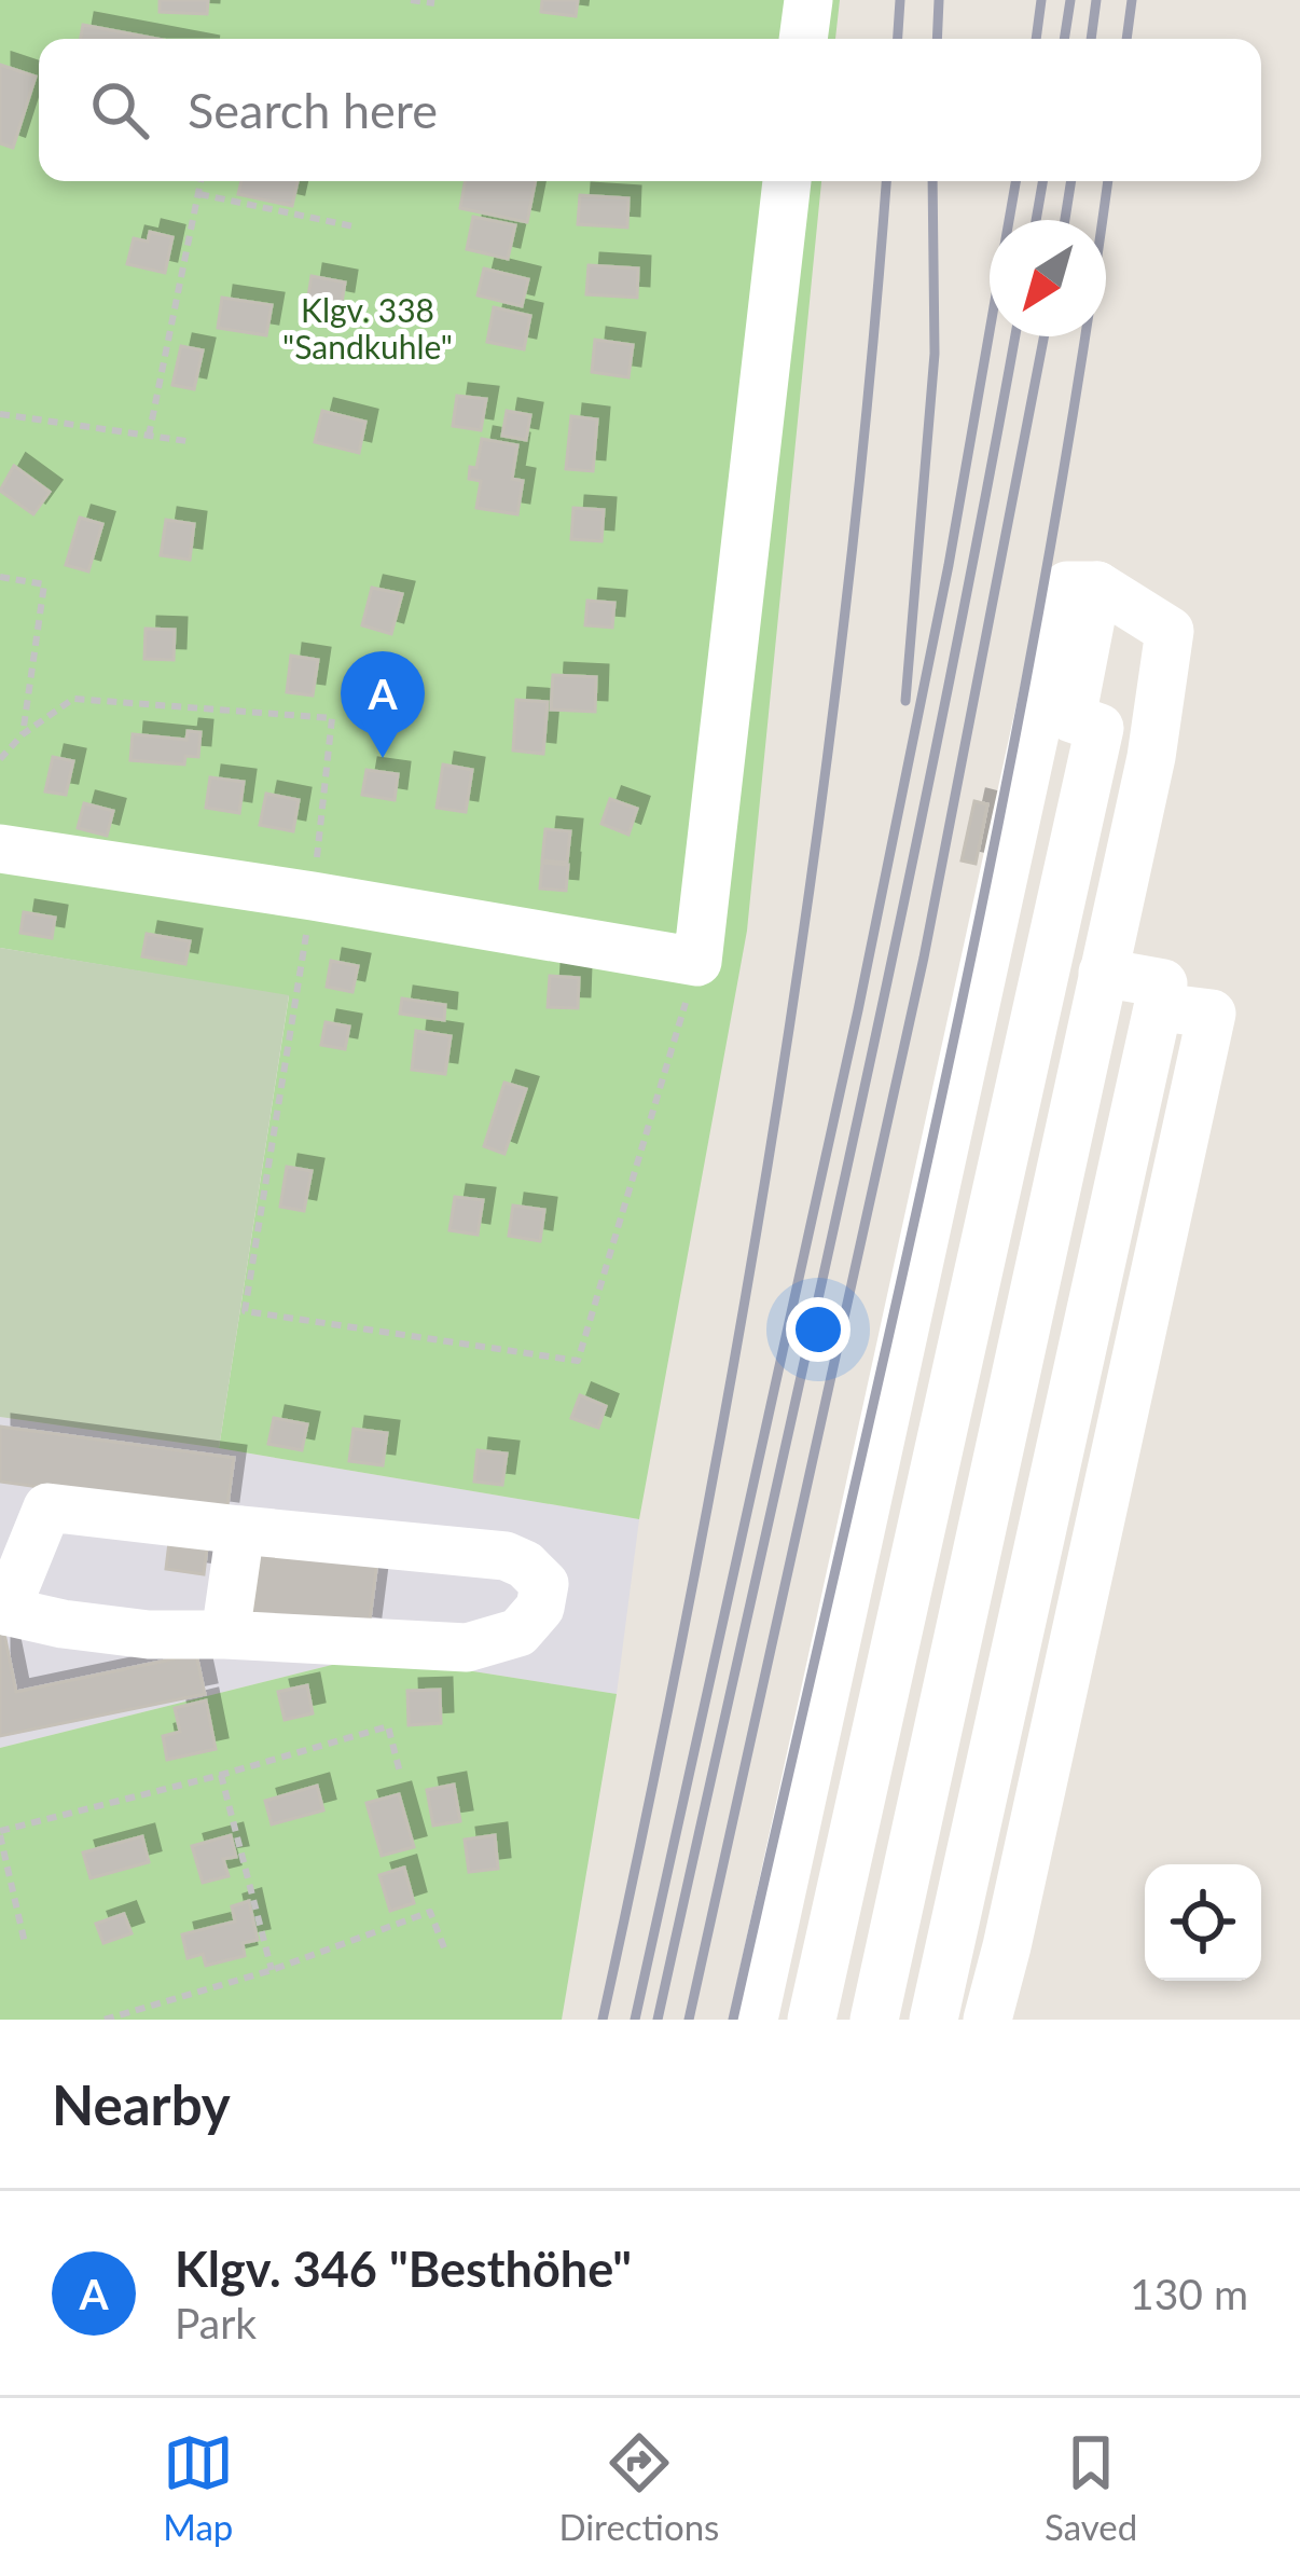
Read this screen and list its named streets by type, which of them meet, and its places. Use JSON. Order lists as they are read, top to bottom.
{
  "parks": ["Klgv. 338 \"Sandkuhle\""],
  "north": "bottom left",
  "page": {
    "search": "Search here",
    "pins": "A",
    "heading": "Nearby",
    "list": [
      {
        "mark": "A",
        "name": "Klgv. 346 \"Besthöhe\"",
        "note": "Park",
        "value": "130 m"
      }
    ],
    "nav": ["Map", "Directions", "Saved"]
  }
}
